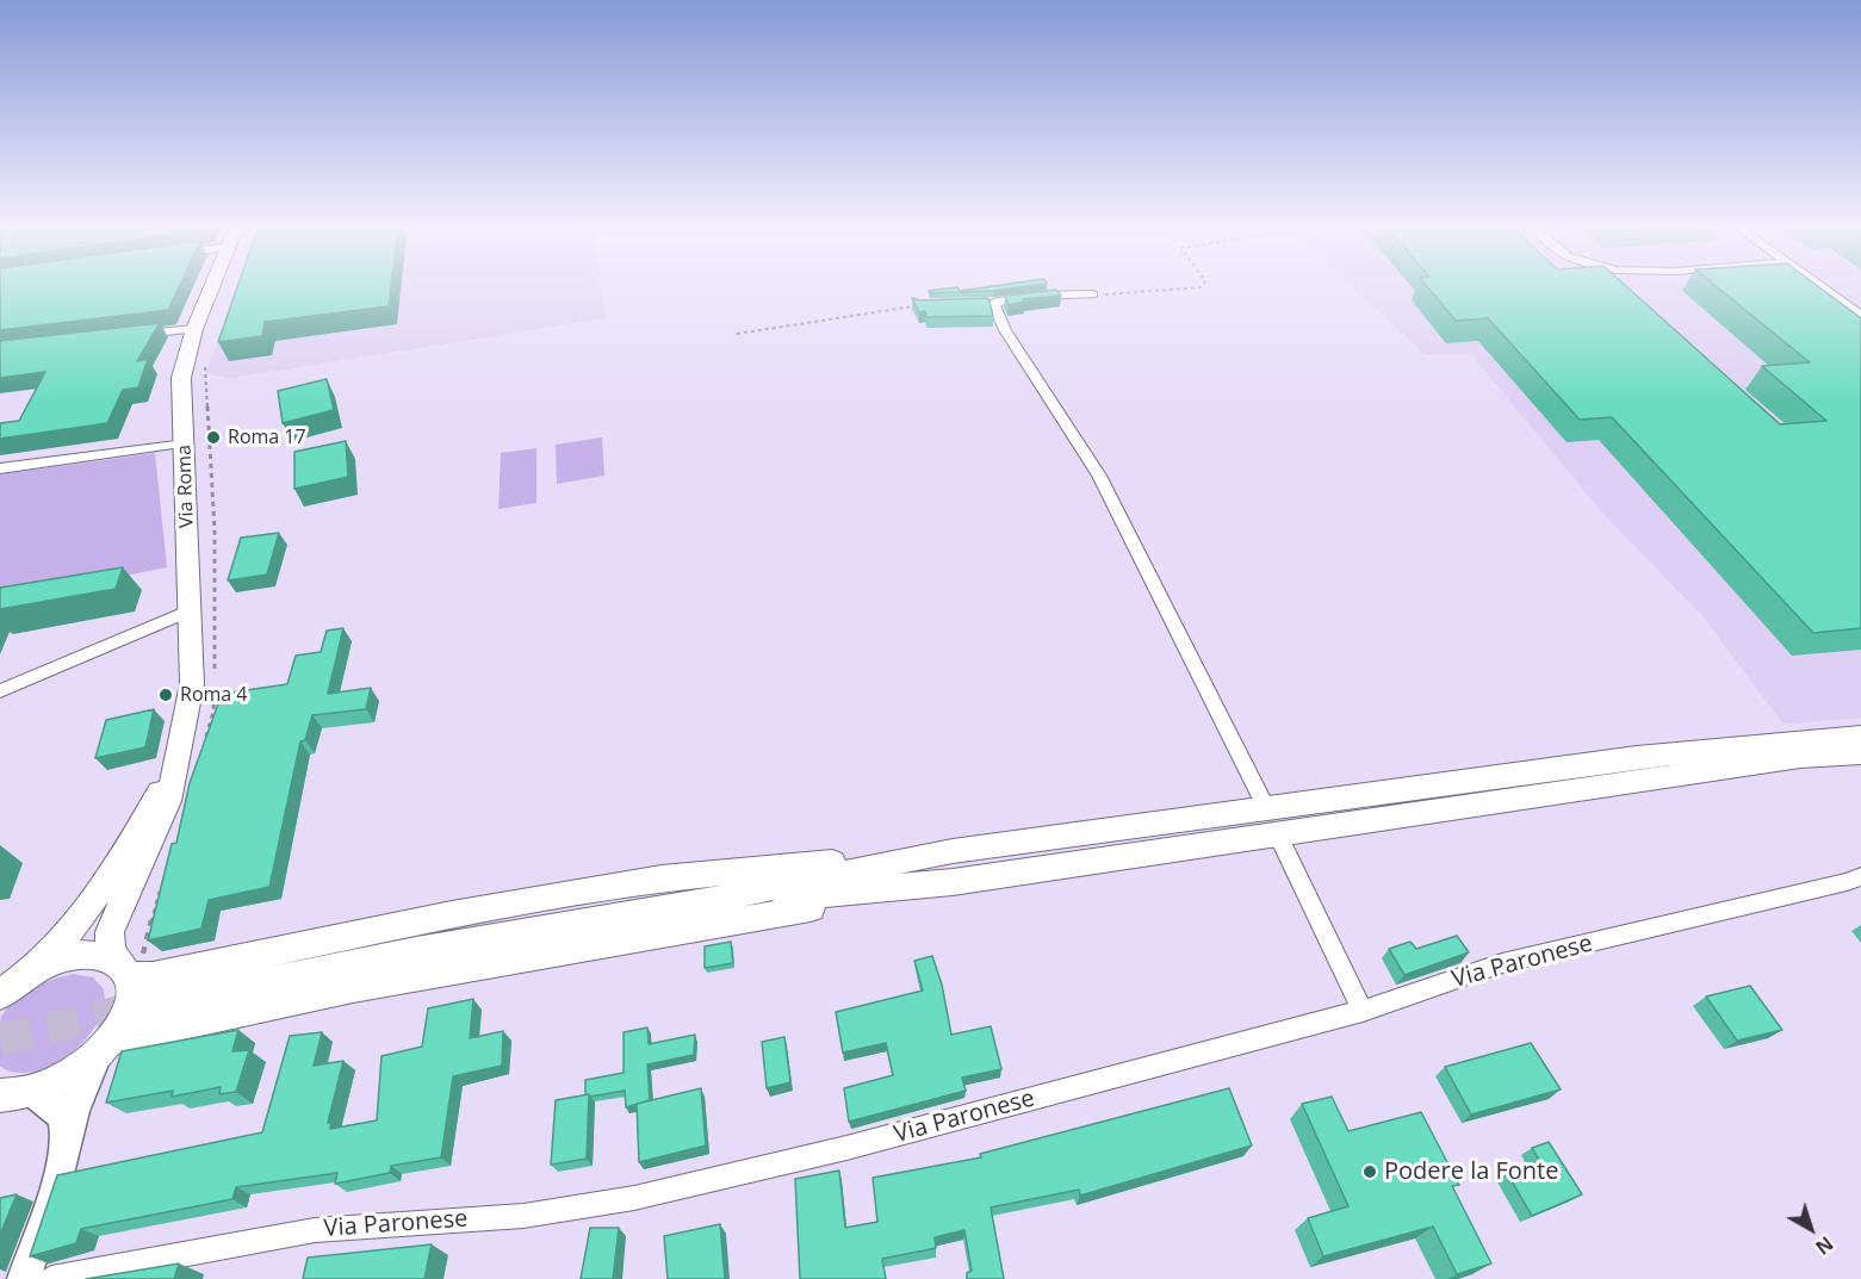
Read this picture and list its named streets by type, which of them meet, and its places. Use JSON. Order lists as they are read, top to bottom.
{
  "streets": {
    "main road": ["Via Roma"],
    "street": ["Via Paronese"]
  },
  "places": ["Roma 17", "Roma 4", "Podere la Fonte"],
  "north": "bottom right"
}
